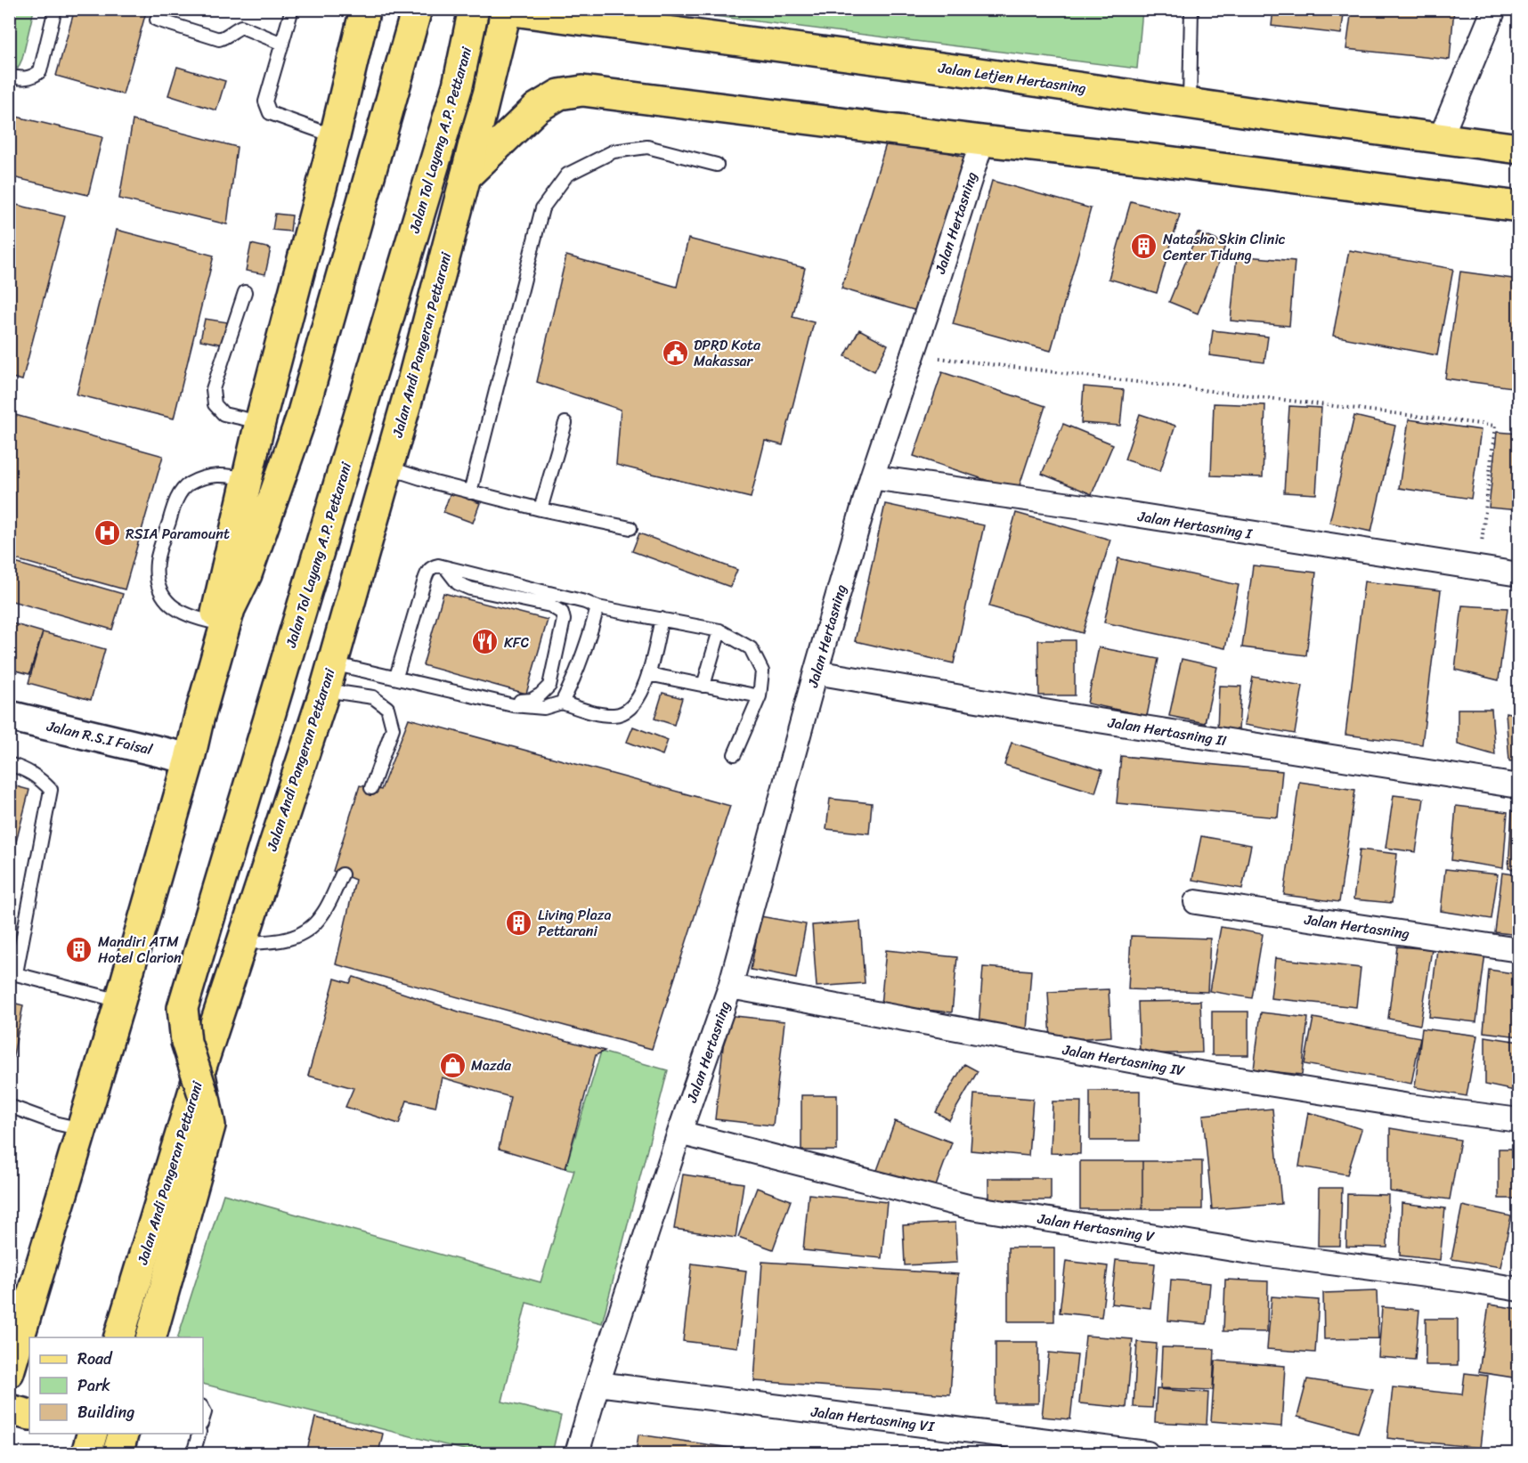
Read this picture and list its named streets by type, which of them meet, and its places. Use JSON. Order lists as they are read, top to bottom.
{
  "streets": {
    "main road": ["Jalan Letjen Hertasning", "Jalan Tol Layang A.P. Pettarani", "Jalan Andi Pangeran Pettarani"],
    "street": [
      "Jalan Hertasning",
      "Jalan Hertasning I",
      "Jalan Hertasning II",
      "Jalan R.S.I Faisal",
      "Jalan Hertasning IV",
      "Jalan Hertasning V",
      "Jalan Hertasning VI"
    ]
  },
  "crossings": [
    ["Jalan Letjen Hertasning", "Jalan Andi Pangeran Pettarani"],
    ["Jalan Hertasning", "Jalan Hertasning I"],
    ["Jalan Hertasning", "Jalan Hertasning II"],
    ["Jalan Hertasning", "Jalan Hertasning IV"],
    ["Jalan Hertasning", "Jalan Hertasning V"],
    ["Jalan Hertasning", "Jalan Hertasning VI"]
  ],
  "places": {
    "building": ["Natasha Skin Clinic Center Tidung", "Living Plaza Pettarani", "Mandiri ATM Hotel Clarion"],
    "public building": ["DPRD Kota Makassar"],
    "hospital": ["RSIA Paramount"],
    "restaurant": ["KFC"],
    "shop": ["Mazda"]
  },
  "legend": ["Road", "Park", "Building"]
}
